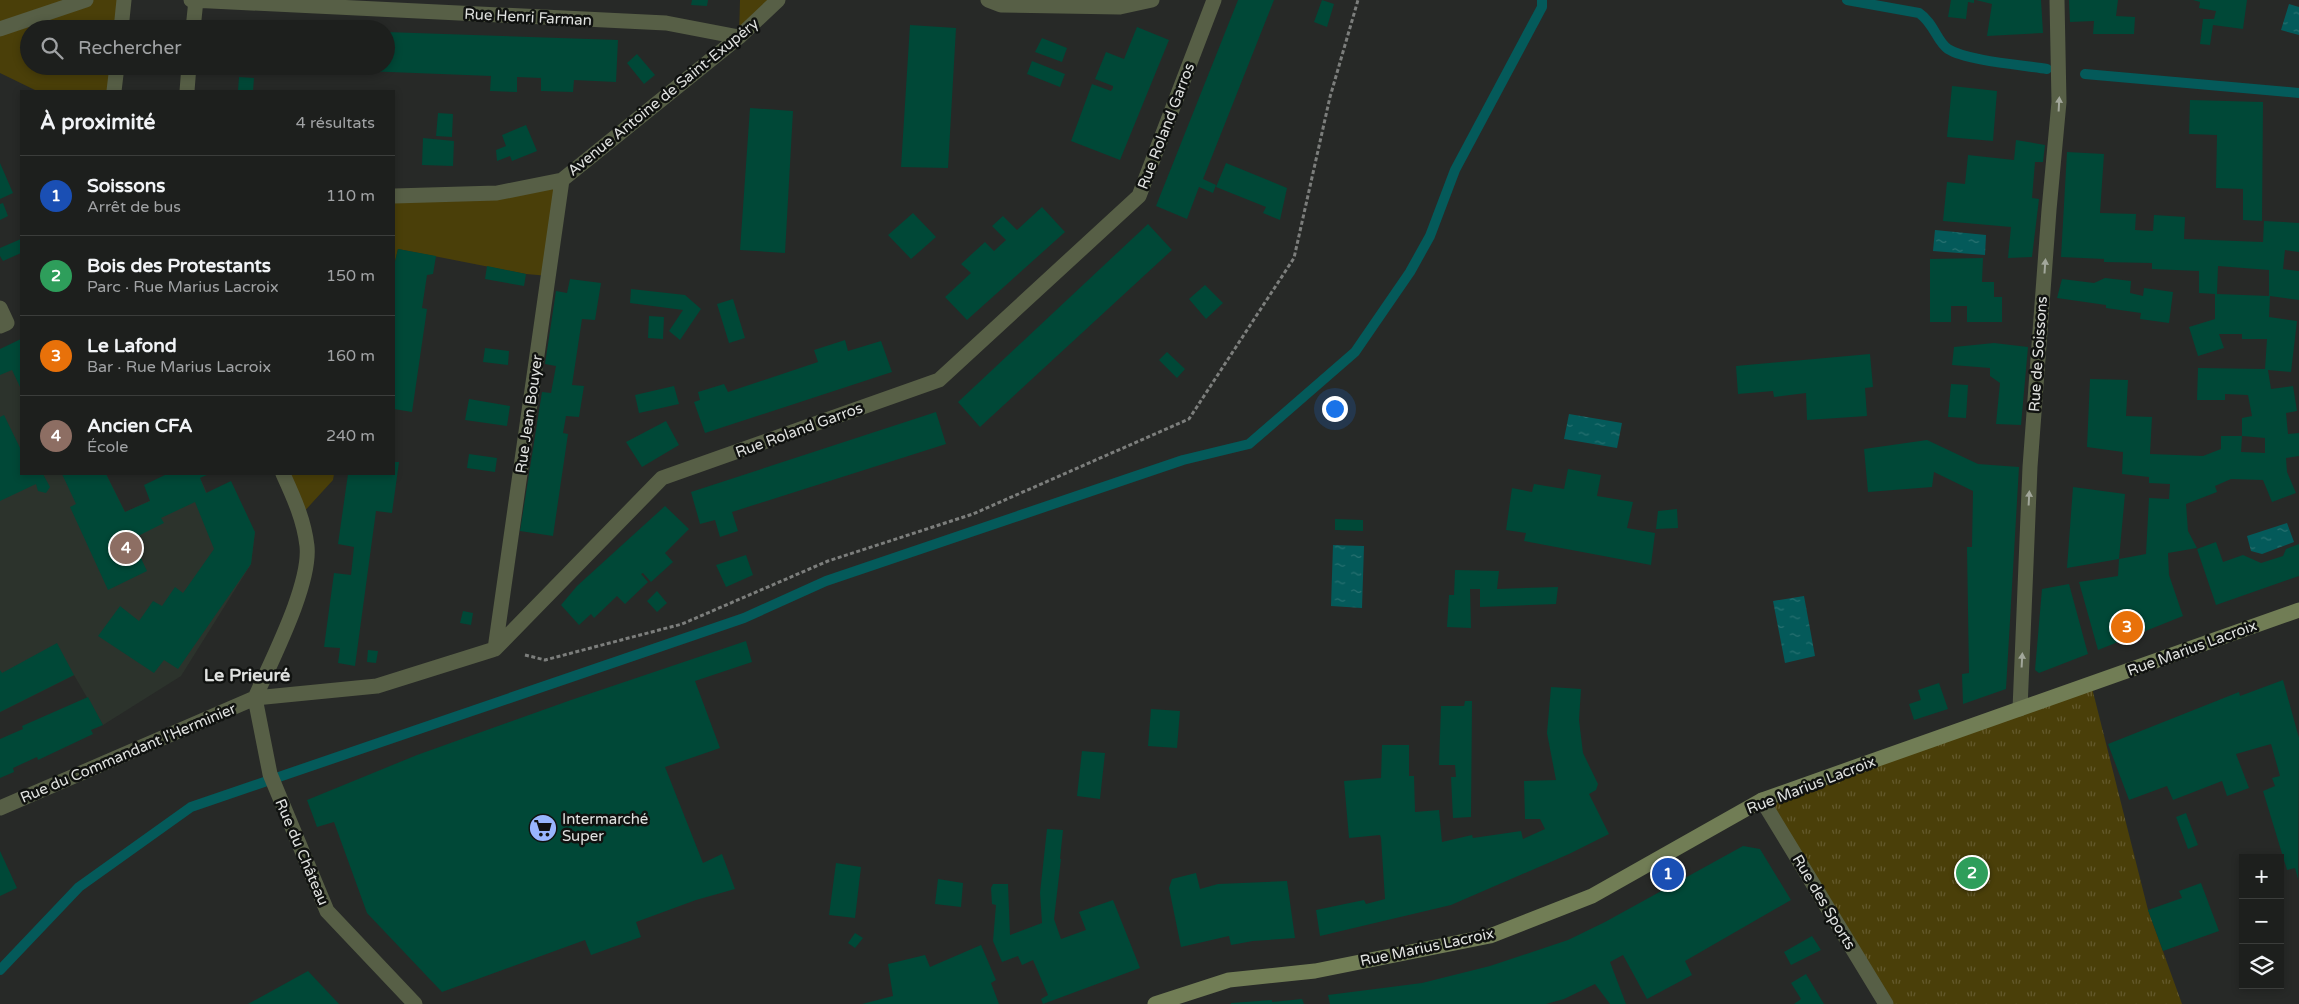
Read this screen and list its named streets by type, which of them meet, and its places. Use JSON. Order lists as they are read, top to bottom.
{
  "streets": {
    "main road": ["Rue Marius Lacroix"],
    "street": [
      "Rue Henri Farman",
      "Avenue Antoine de Saint-Exupéry",
      "Rue Roland Garros",
      "Rue de Soissons",
      "Rue Jean Bouyer",
      "Rue du Commandant l'Herminier",
      "Rue du Château",
      "Rue des Sports"
    ]
  },
  "crossings": [
    ["Rue Henri Farman", "Avenue Antoine de Saint-Exupéry"],
    ["Avenue Antoine de Saint-Exupéry", "Rue Jean Bouyer"],
    ["Rue Roland Garros", "Rue Jean Bouyer"],
    ["Rue Roland Garros", "Rue du Commandant l'Herminier"],
    ["Rue Roland Garros", "Rue du Château"],
    ["Rue de Soissons", "Rue Marius Lacroix"],
    ["Rue Marius Lacroix", "Rue des Sports"],
    ["Rue du Commandant l'Herminier", "Rue du Château"]
  ],
  "one_way": ["Rue de Soissons"],
  "districts": ["Le Prieuré"],
  "places": {
    "supermarket": ["Intermarché Super"]
  },
  "page": {
    "search": "Rechercher",
    "heading": ["À proximité", "4 résultats"],
    "list": [
      {
        "mark": "1",
        "name": "Soissons",
        "note": "Arrêt de bus",
        "value": "110 m"
      },
      {
        "mark": "2",
        "name": "Bois des Protestants",
        "note": "Parc · Rue Marius Lacroix",
        "value": "150 m"
      },
      {
        "mark": "3",
        "name": "Le Lafond",
        "note": "Bar · Rue Marius Lacroix",
        "value": "160 m"
      },
      {
        "mark": "4",
        "name": "Ancien CFA",
        "note": "École",
        "value": "240 m"
      }
    ],
    "pins": [
      "4",
      "3",
      "2",
      "1"
    ],
    "map_buttons": ["+", "−"]
  }
}
